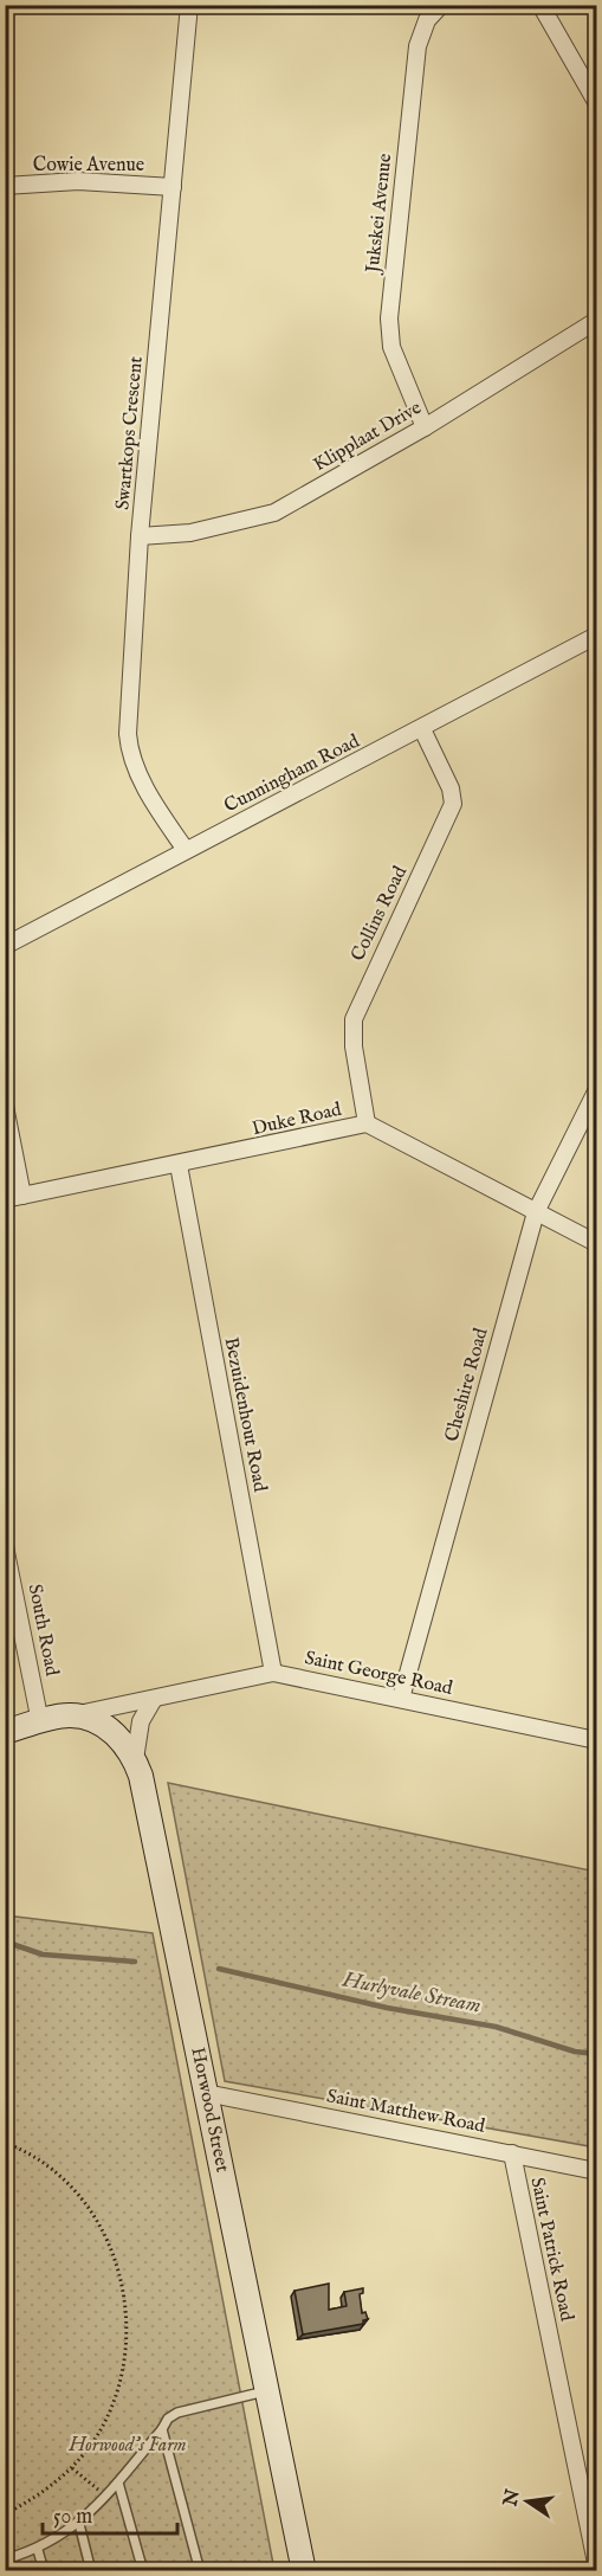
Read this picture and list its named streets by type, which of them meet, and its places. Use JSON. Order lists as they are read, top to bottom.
{
  "streets": {
    "main road": ["Horwood Street"],
    "street": [
      "Cowie Avenue",
      "Jukskei Avenue",
      "Swartkops Crescent",
      "Klipplaat Drive",
      "Cunningham Road",
      "Collins Road",
      "Duke Road",
      "Cheshire Road",
      "Bezuidenhout Road",
      "South Road",
      "Saint George Road",
      "Saint Matthew Road",
      "Saint Patrick Road"
    ]
  },
  "crossings": [
    ["Cowie Avenue", "Swartkops Crescent"],
    ["Jukskei Avenue", "Klipplaat Drive"],
    ["Swartkops Crescent", "Klipplaat Drive"],
    ["Swartkops Crescent", "Cunningham Road"],
    ["Cunningham Road", "Collins Road"],
    ["Collins Road", "Duke Road"],
    ["Duke Road", "Cheshire Road"],
    ["Duke Road", "Bezuidenhout Road"],
    ["Cheshire Road", "Saint George Road"],
    ["Bezuidenhout Road", "Saint George Road"],
    ["Saint George Road", "Horwood Street"],
    ["Horwood Street", "Saint Matthew Road"],
    ["Saint Matthew Road", "Saint Patrick Road"]
  ],
  "water": ["Hurlyvale Stream"],
  "parks": ["Horwood's Farm"],
  "scale_bar": "50 m",
  "north": "left"
}
